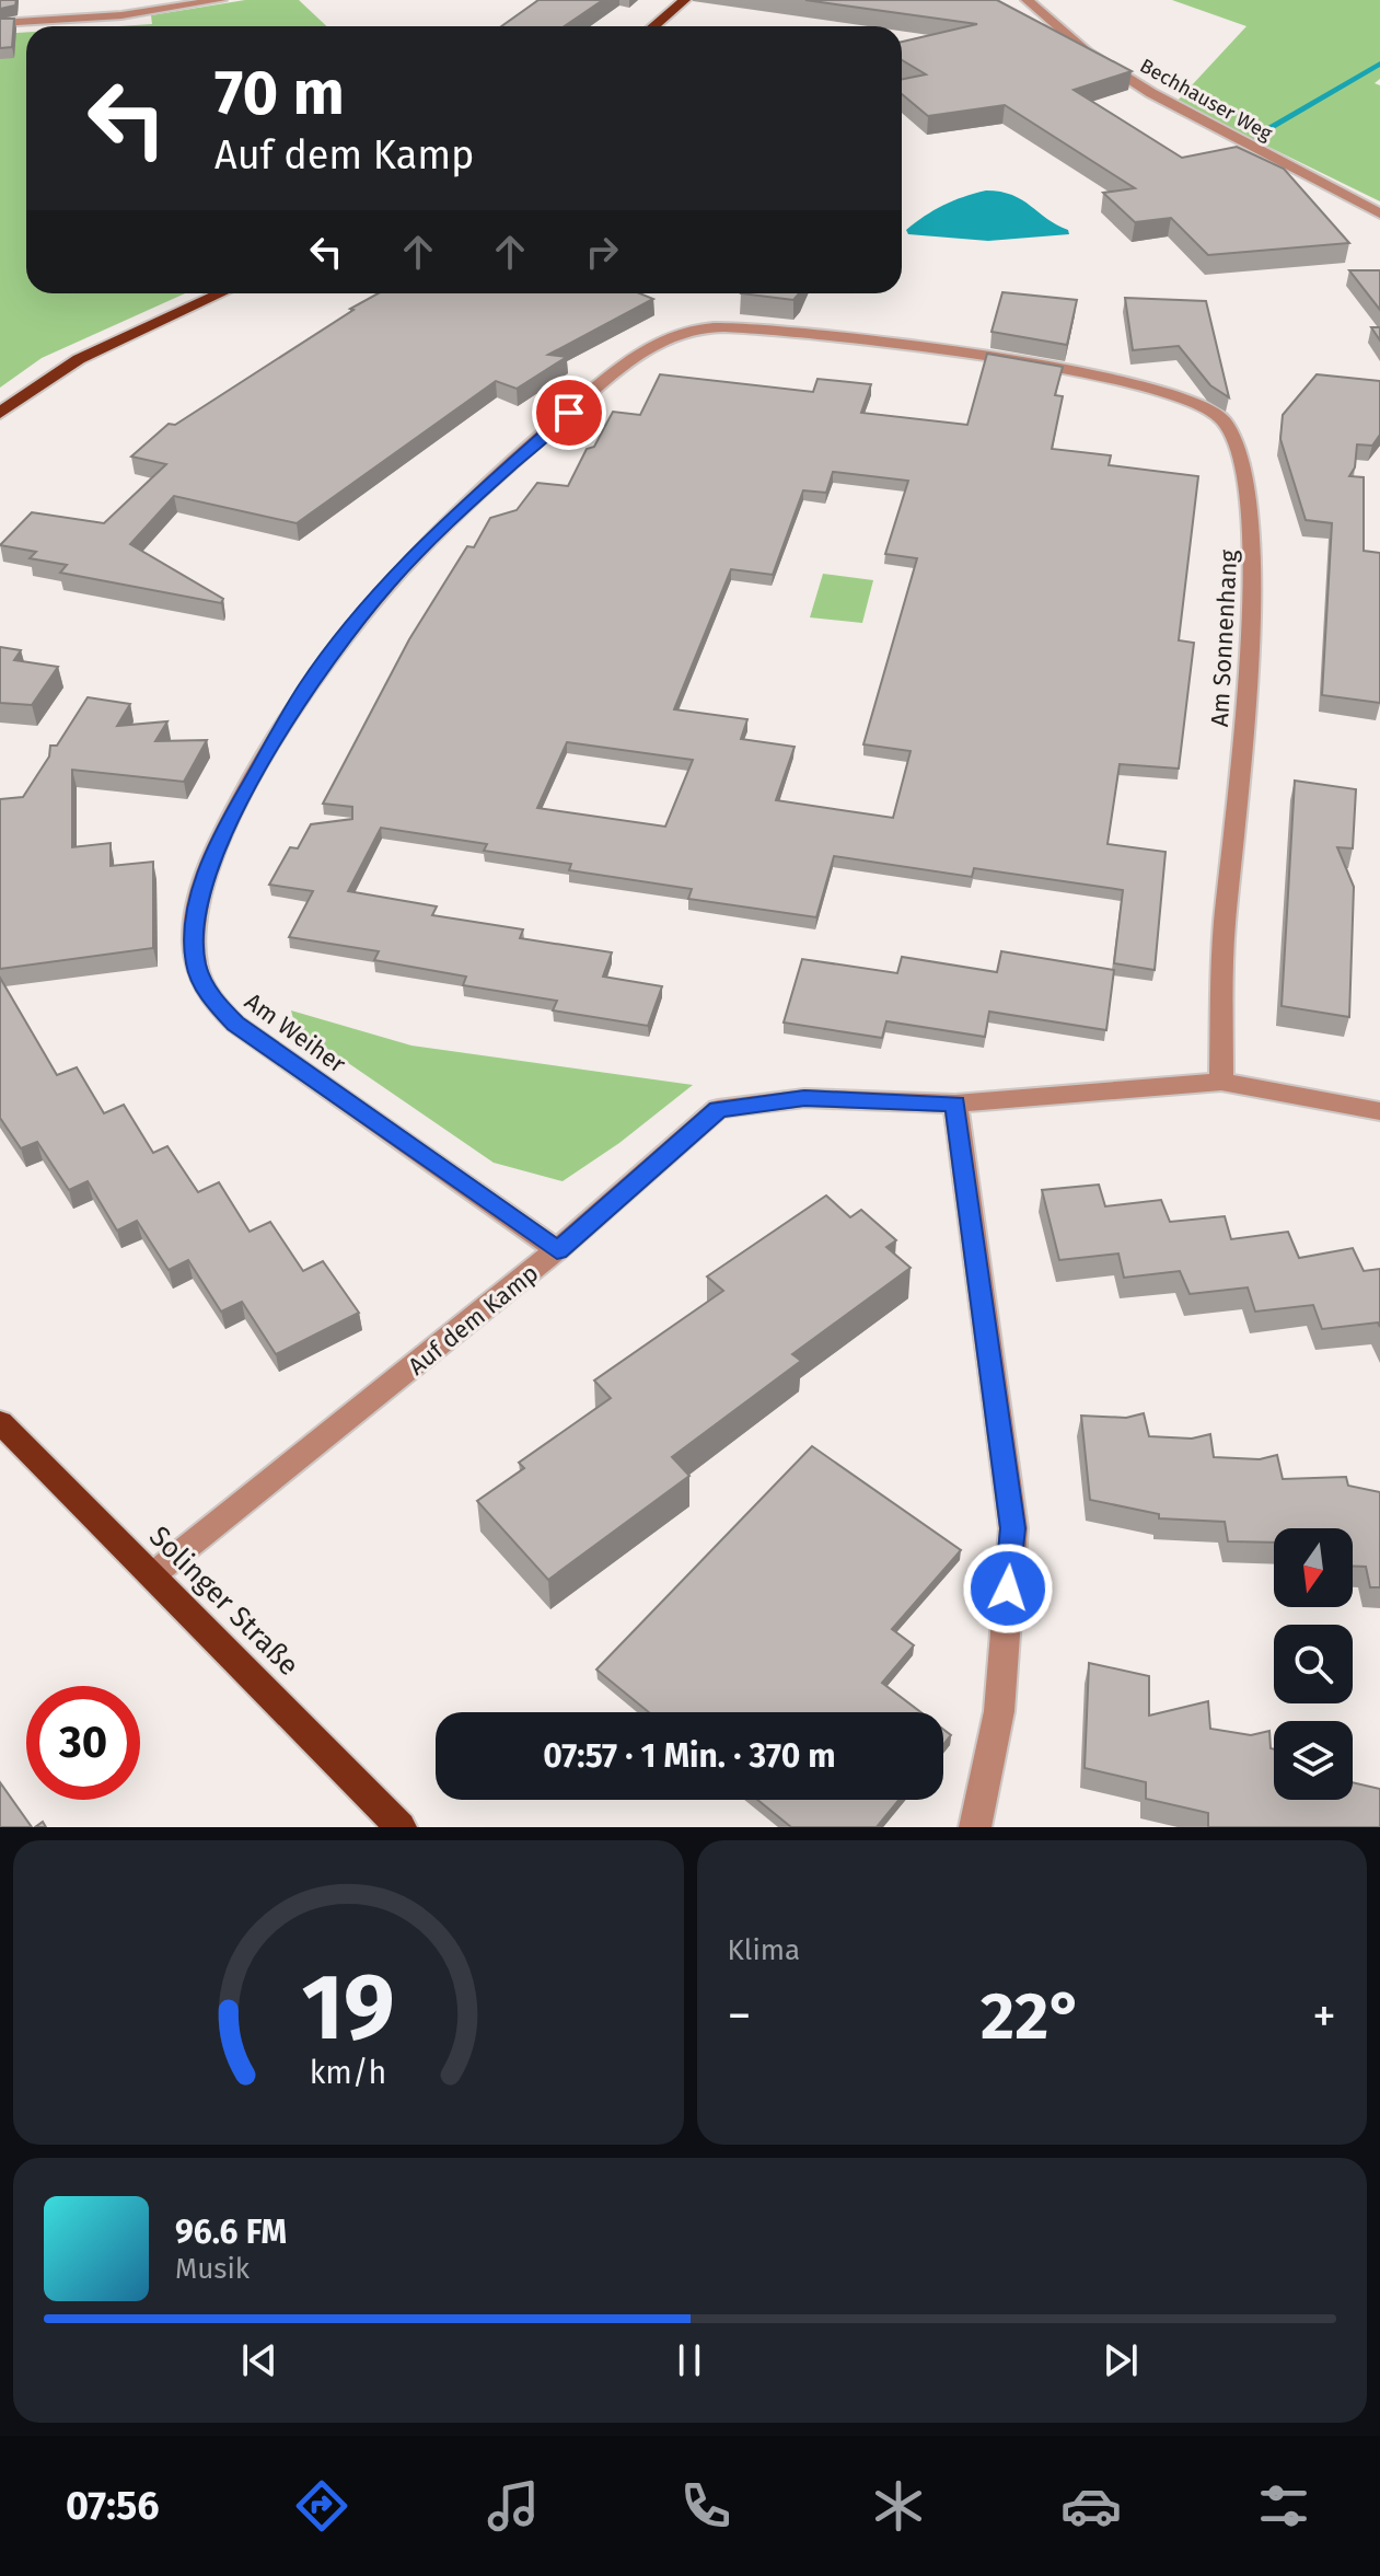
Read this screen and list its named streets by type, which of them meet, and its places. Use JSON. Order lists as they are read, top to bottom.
{
  "streets": {
    "main road": ["Solinger Straße"],
    "street": [
      "Bechhauser Weg",
      "Am Sonnenhang",
      "Am Weiher",
      "Auf dem Kamp"
    ]
  },
  "crossings": [
    ["Am Sonnenhang", "Am Weiher"],
    ["Am Sonnenhang", "Auf dem Kamp"],
    ["Am Weiher", "Auf dem Kamp"],
    ["Auf dem Kamp", "Solinger Straße"]
  ],
  "north": "bottom",
  "page": {
    "turn": ["70 m", "Auf dem Kamp"],
    "limit": "30",
    "trip": "07:57 · 1 Min. · 370 m",
    "tile": "Klima",
    "heat": ["−", "22°", "+"],
    "song": ["96.6 FM", "Musik"],
    "tabs": "07:56",
    "gauge": ["19", "km/h"]
  }
}
